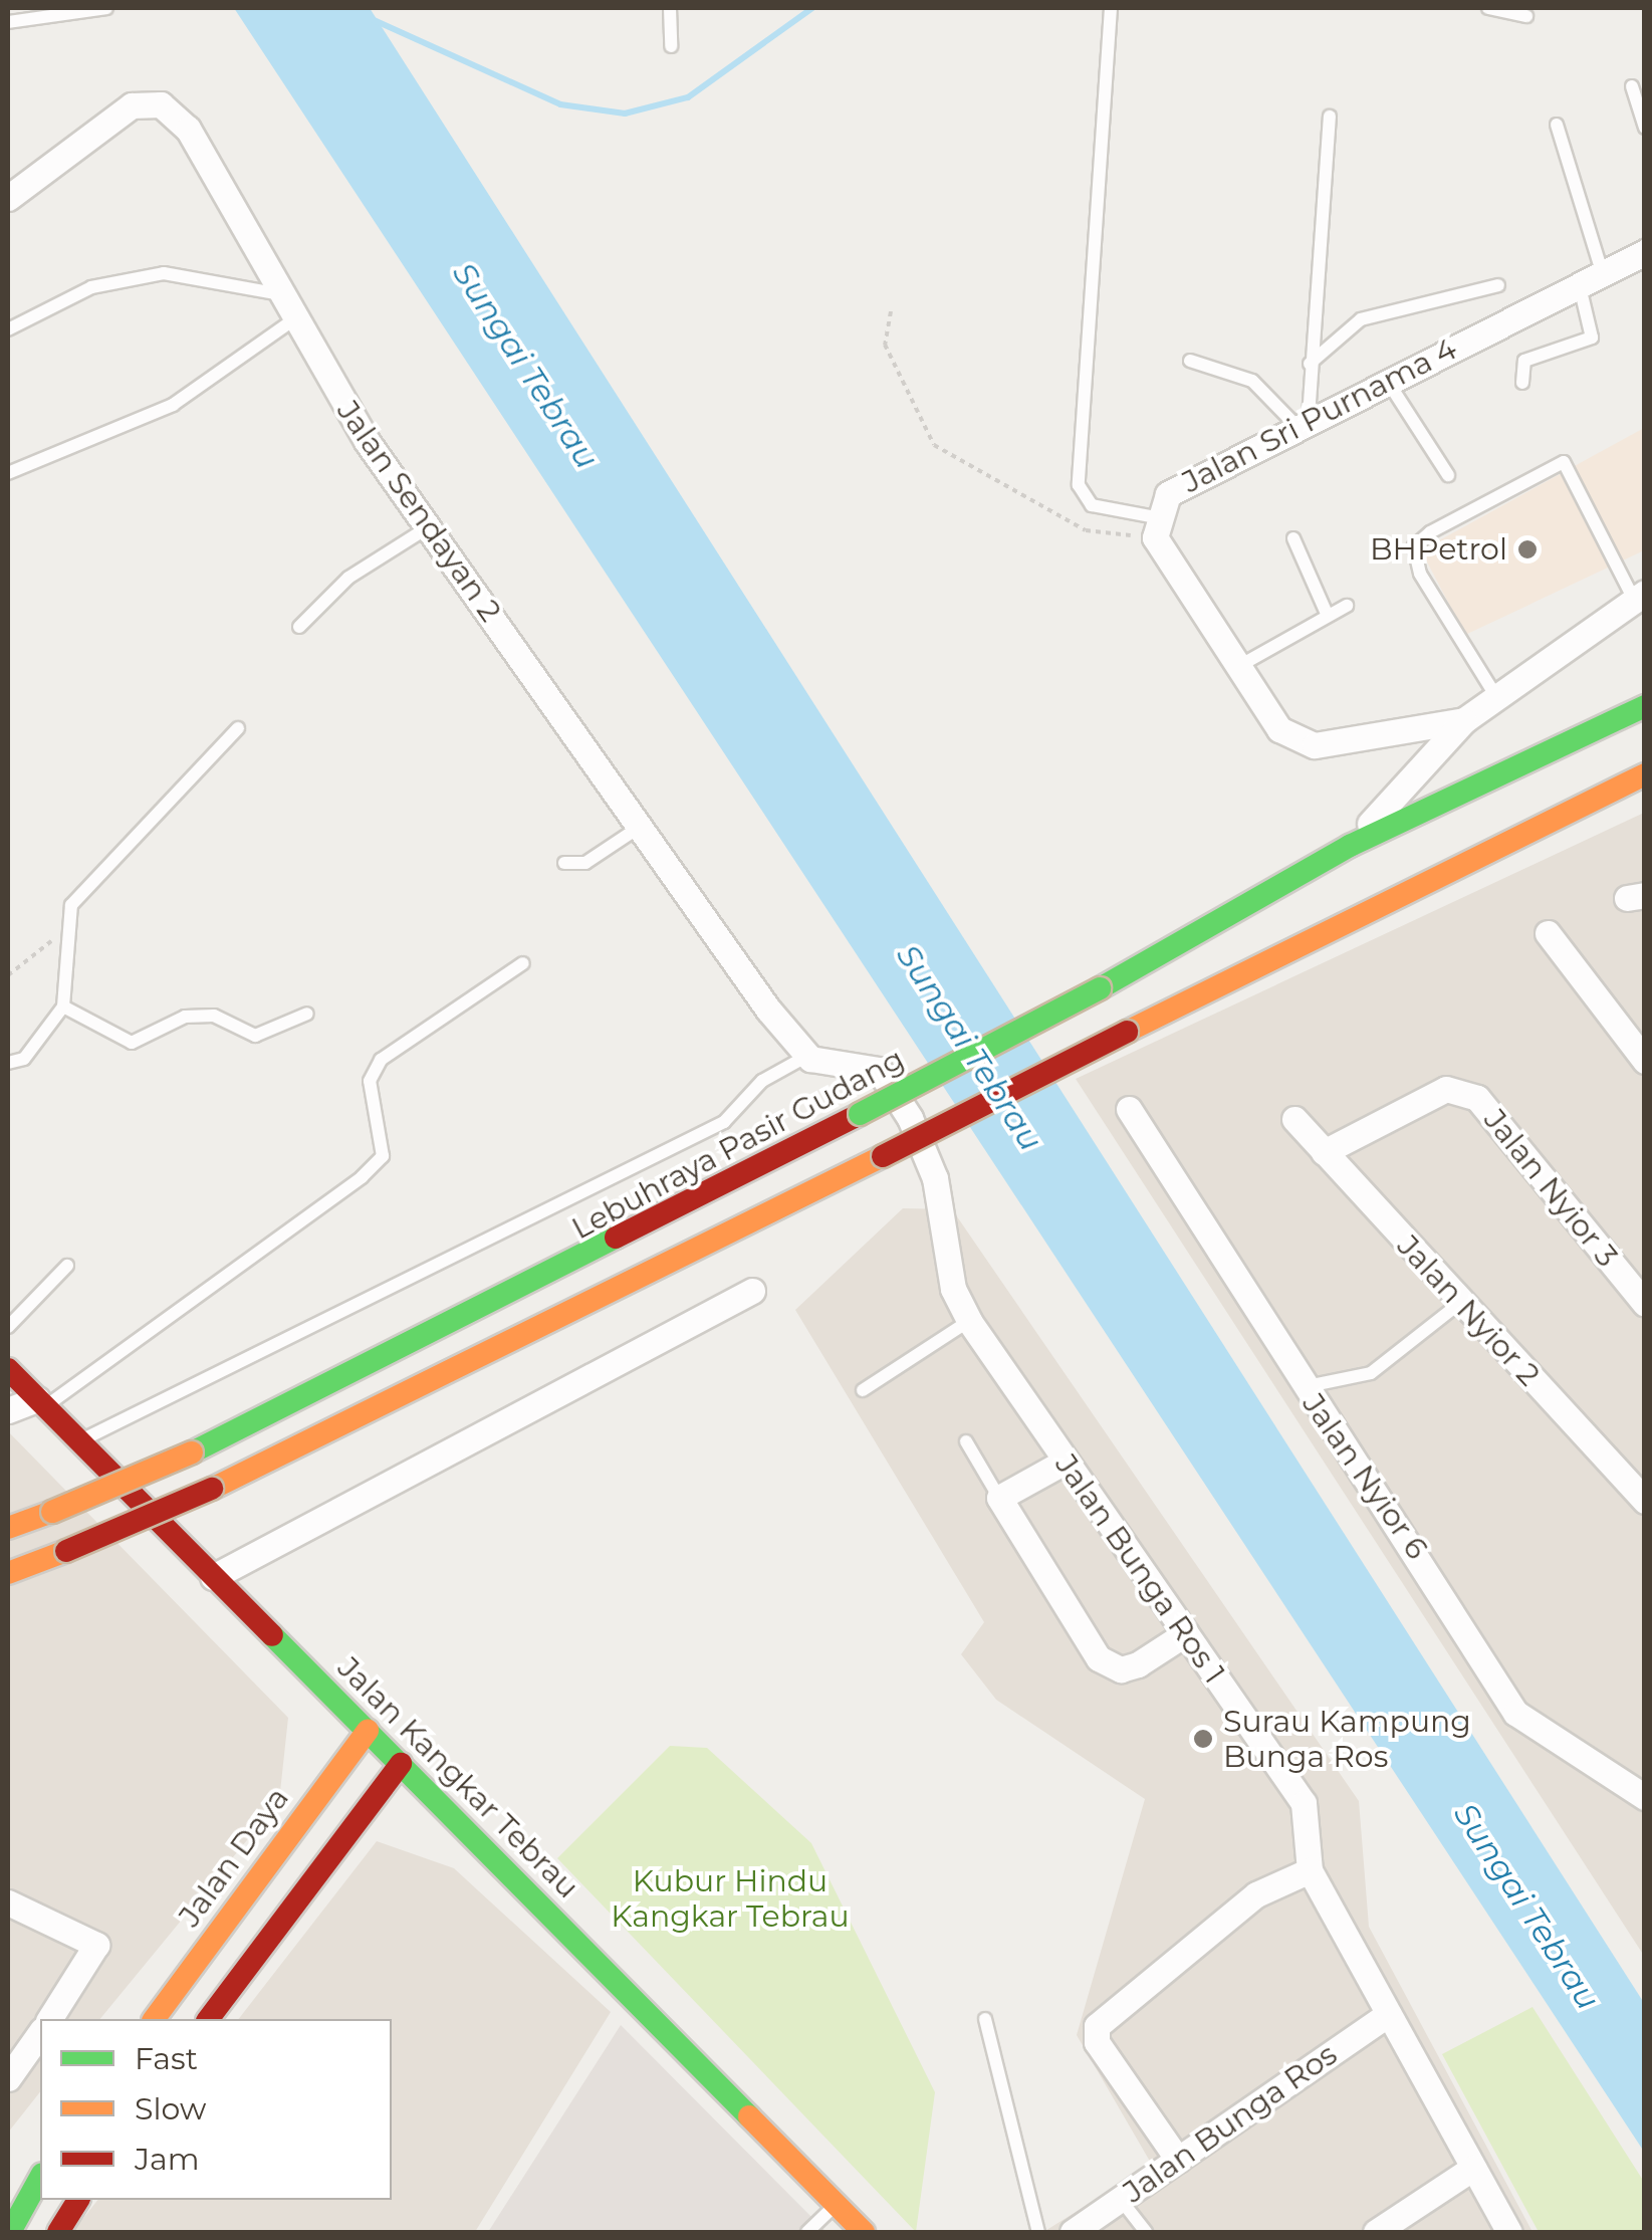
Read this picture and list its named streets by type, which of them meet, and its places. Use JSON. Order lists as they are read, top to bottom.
{
  "streets": {
    "main road": ["Lebuhraya Pasir Gudang", "Jalan Kangkar Tebrau", "Jalan Daya"],
    "street": [
      "Jalan Sri Purnama 4",
      "Jalan Sendayan 2",
      "Jalan Nyior 3",
      "Jalan Nyior 2",
      "Jalan Nyior 6",
      "Jalan Bunga Ros 1",
      "Jalan Bunga Ros"
    ]
  },
  "crossings": [
    ["Jalan Sendayan 2", "Jalan Bunga Ros 1"],
    ["Jalan Nyior 3", "Jalan Nyior 2"],
    ["Jalan Bunga Ros 1", "Jalan Bunga Ros"],
    ["Jalan Kangkar Tebrau", "Jalan Daya"]
  ],
  "water": ["Sungai Tebrau"],
  "parks": ["Kubur Hindu Kangkar Tebrau"],
  "places": ["BHPetrol", "Surau Kampung Bunga Ros"],
  "legend": ["Fast", "Slow", "Jam"]
}
